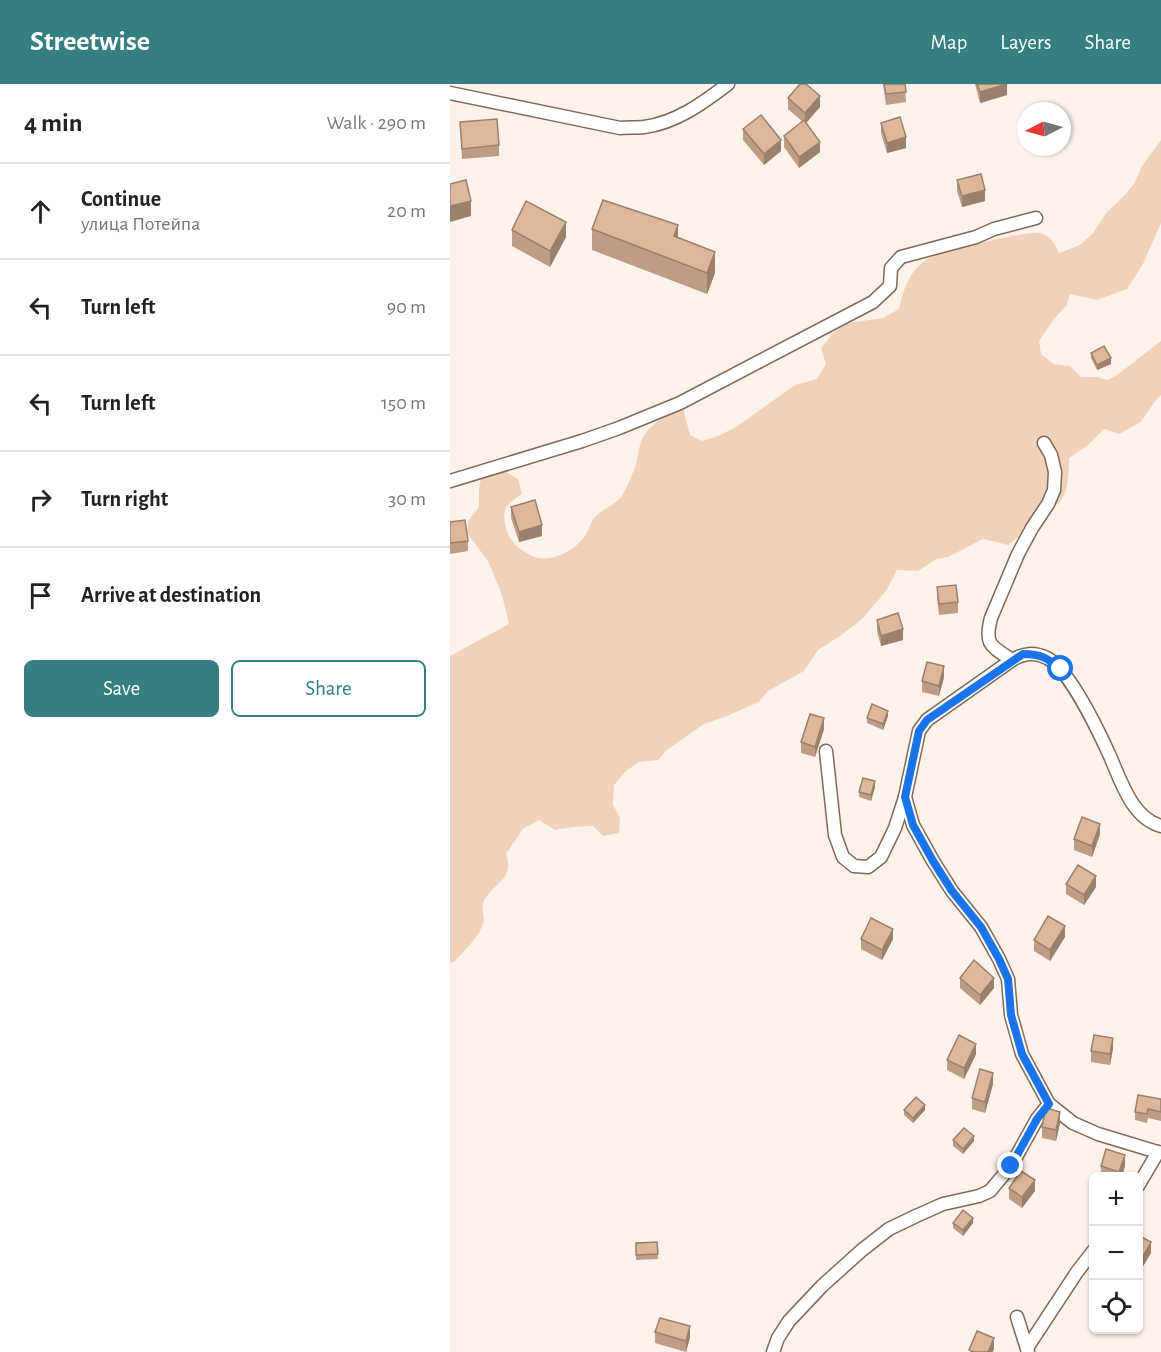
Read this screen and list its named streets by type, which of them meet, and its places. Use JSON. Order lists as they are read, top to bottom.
{
  "north": "left",
  "page": {
    "header": "Streetwise",
    "nav": ["Map", "Layers", "Share"],
    "heading": ["4 min", "Walk · 290 m"],
    "list": [
      ["Continue", "улица Потейпа", "20 m"],
      ["Turn left", "90 m"],
      ["Turn left", "150 m"],
      ["Turn right", "30 m"],
      "Arrive at destination"
    ],
    "buttons": ["Save", "Share"],
    "map_buttons": ["+", "−"]
  }
}
